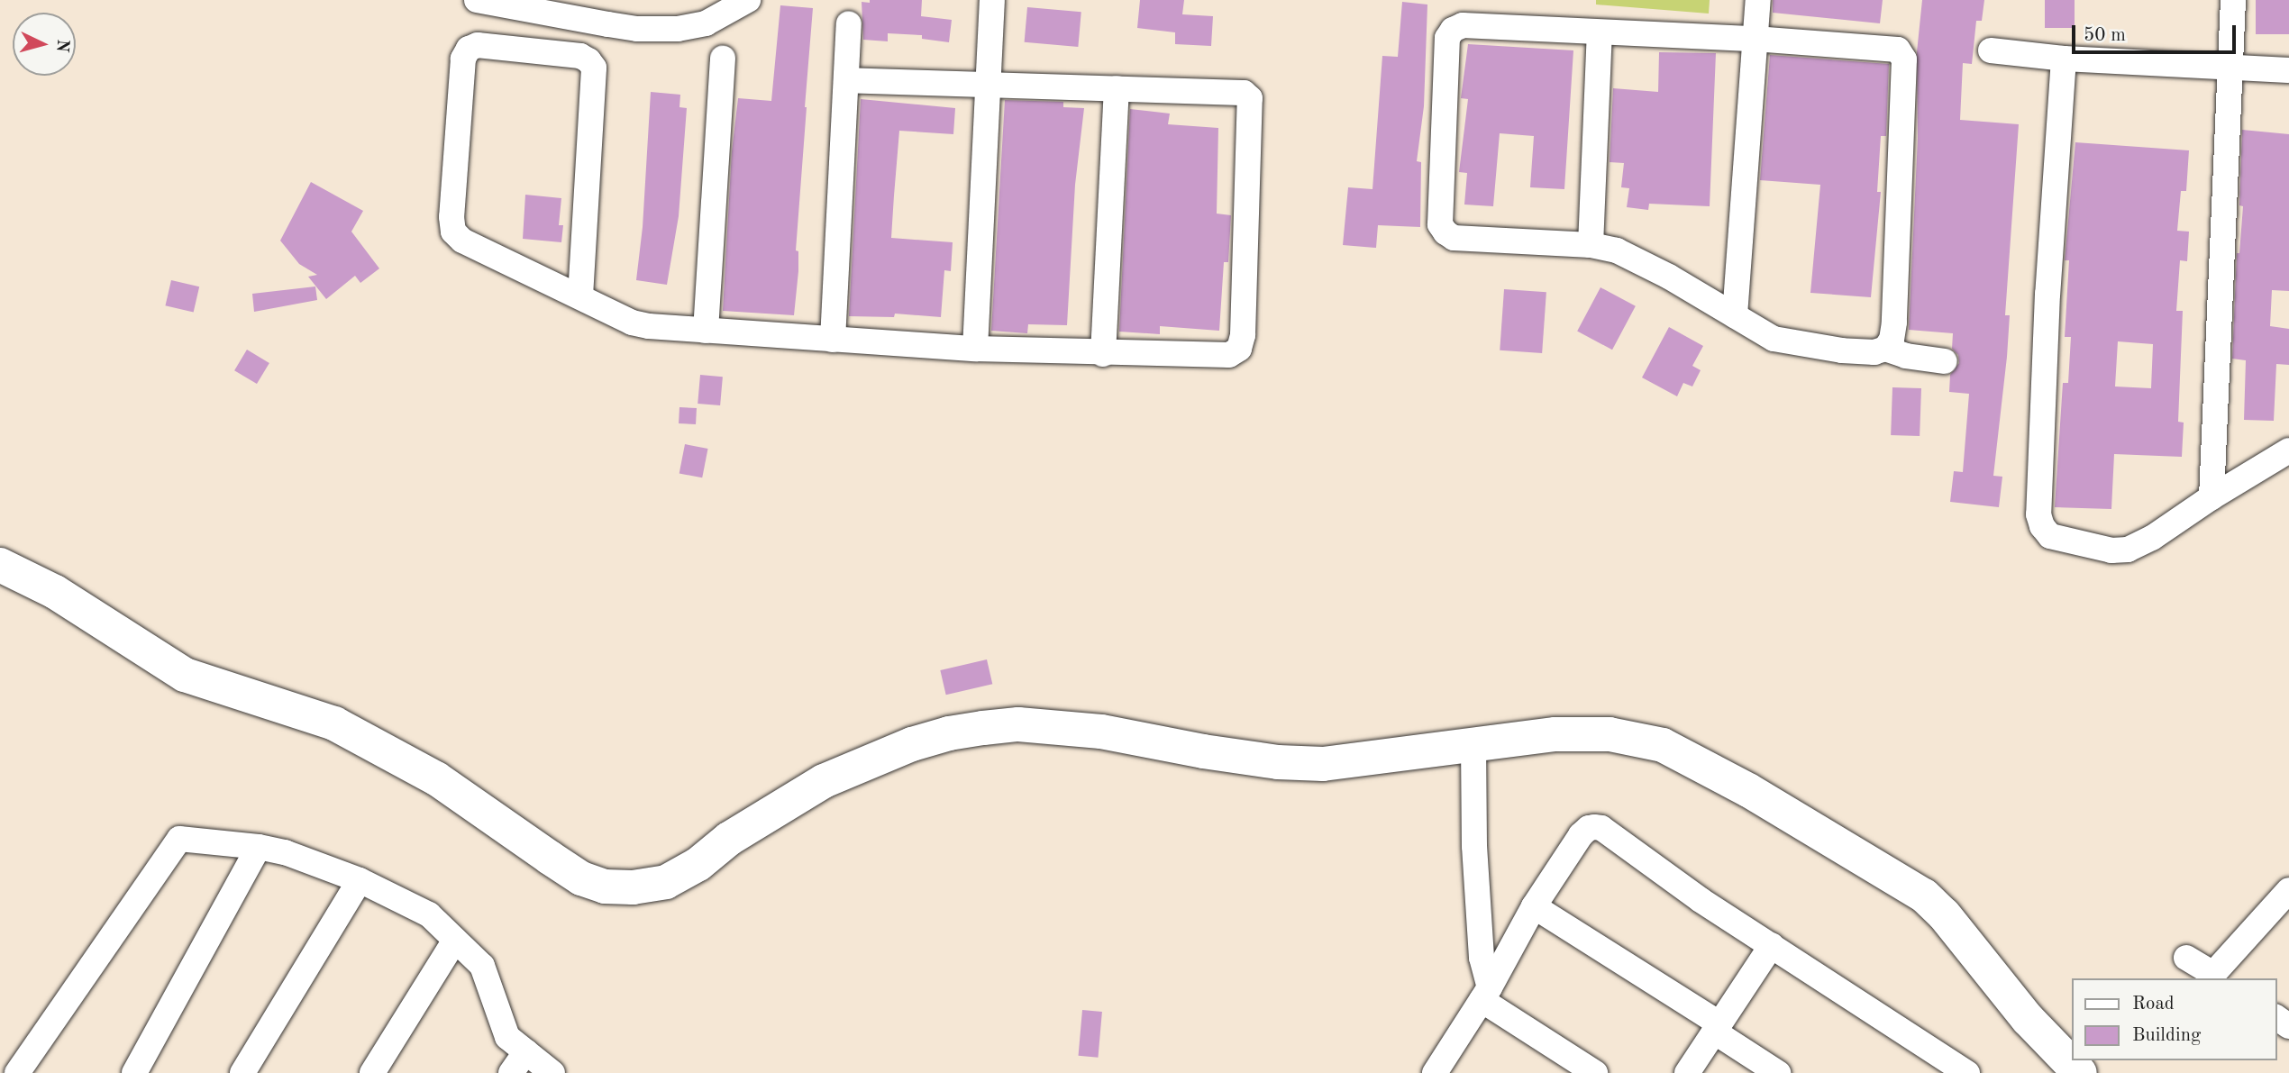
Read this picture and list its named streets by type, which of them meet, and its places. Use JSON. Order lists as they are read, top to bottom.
{
  "legend": ["Road", "Building"],
  "scale_bar": "50 m",
  "north": "right"
}
